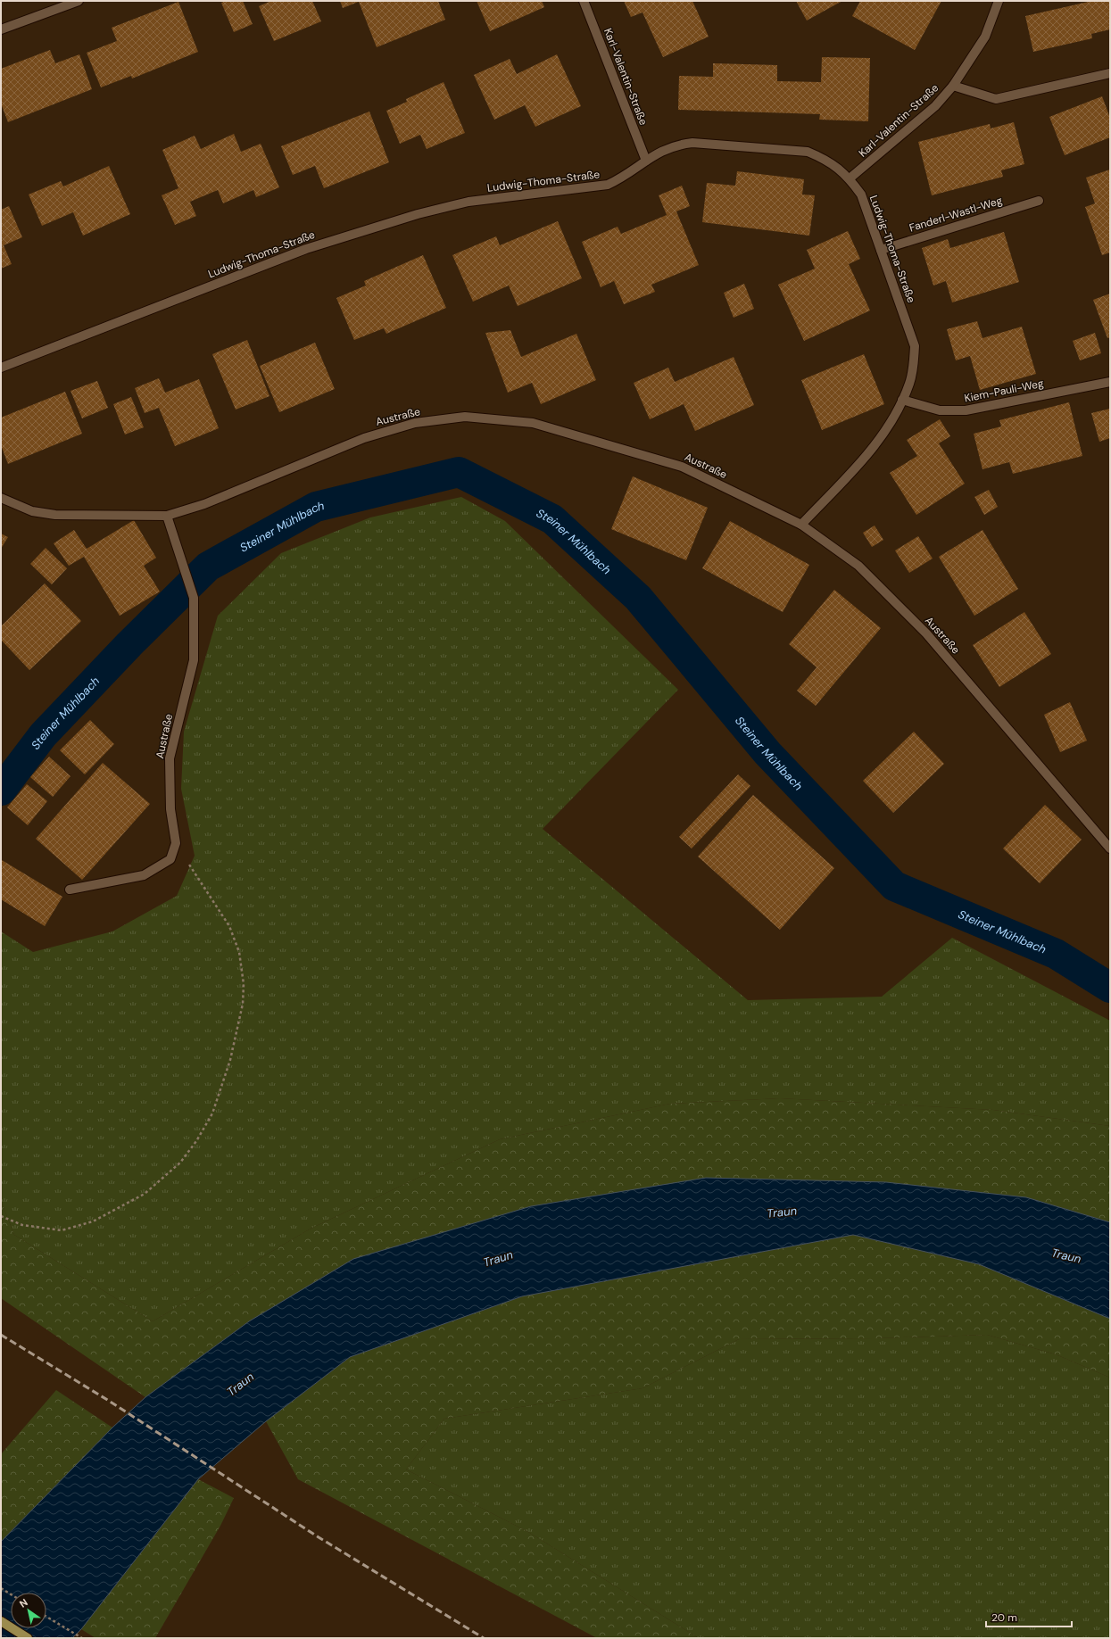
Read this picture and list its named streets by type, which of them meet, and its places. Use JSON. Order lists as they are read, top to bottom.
{
  "streets": {
    "street": [
      "Karl-Valentin-Straße",
      "Ludwig-Thoma-Straße",
      "Fanderl-Wastl-Weg",
      "Kiem-Pauli-Weg",
      "Austraße"
    ]
  },
  "crossings": [
    ["Karl-Valentin-Straße", "Ludwig-Thoma-Straße"],
    ["Ludwig-Thoma-Straße", "Fanderl-Wastl-Weg"],
    ["Ludwig-Thoma-Straße", "Kiem-Pauli-Weg"],
    ["Ludwig-Thoma-Straße", "Austraße"]
  ],
  "water": ["Steiner Mühlbach", "Traun"],
  "scale_bar": "20 m",
  "north": "top left"
}
